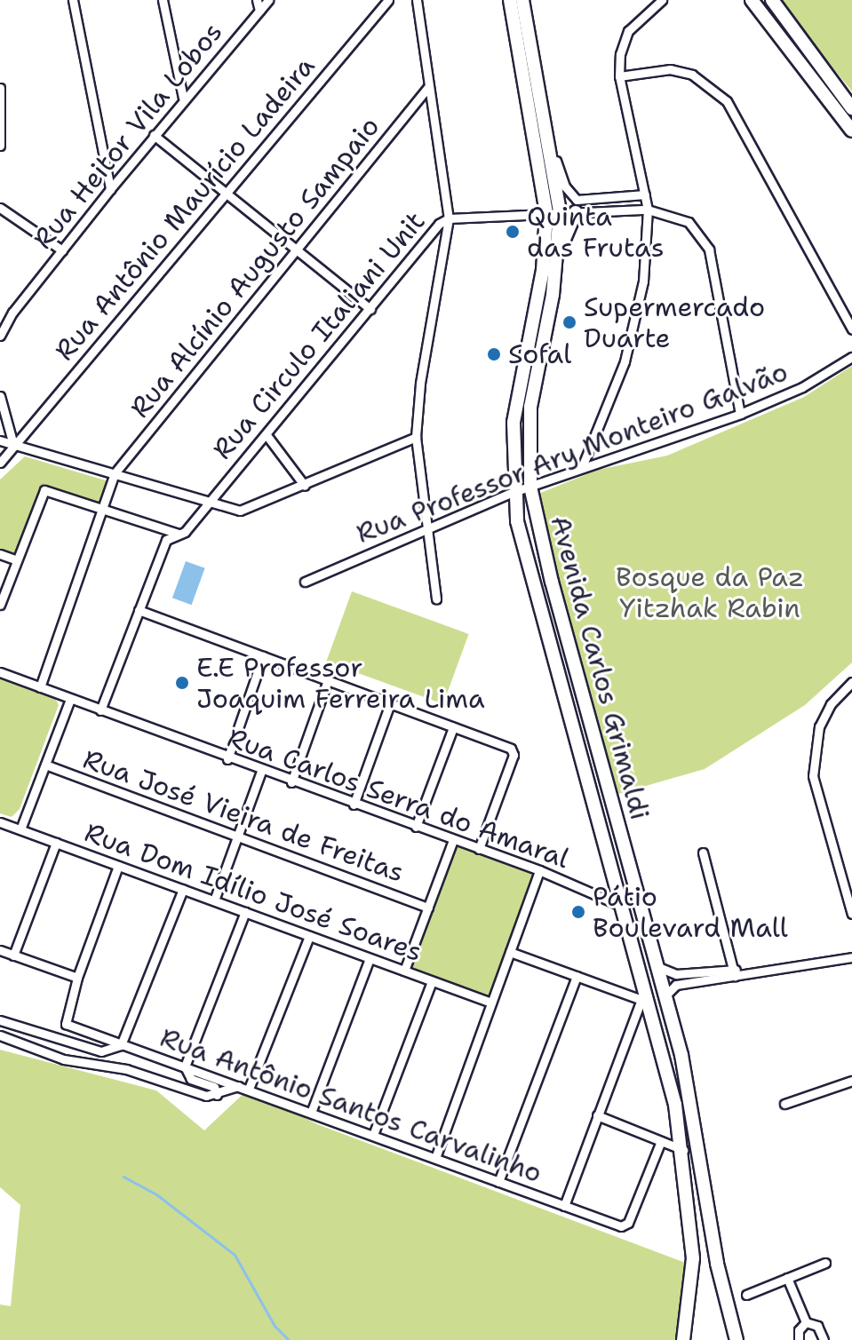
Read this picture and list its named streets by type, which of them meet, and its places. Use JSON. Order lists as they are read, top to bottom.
{
  "streets": {
    "main road": ["Avenida Carlos Grimaldi"],
    "street": [
      "Rua Heitor Vila Lobos",
      "Rua Antônio Maurício Ladeira",
      "Rua Alcínio Augusto Sampaio",
      "Rua Circulo Italiani Unit",
      "Rua Professor Ary Monteiro Galvão",
      "Rua Carlos Serra do Amaral",
      "Rua José Vieira de Freitas",
      "Rua Dom Idílio José Soares",
      "Rua Antônio Santos Carvalinho"
    ]
  },
  "crossings": [
    ["Rua Circulo Italiani Unit", "Rua Professor Ary Monteiro Galvão"],
    ["Rua Circulo Italiani Unit", "Avenida Carlos Grimaldi"],
    ["Rua Circulo Italiani Unit", "Rua Carlos Serra do Amaral"],
    ["Rua Professor Ary Monteiro Galvão", "Avenida Carlos Grimaldi"],
    ["Avenida Carlos Grimaldi", "Rua Carlos Serra do Amaral"]
  ],
  "parks": ["Bosque da Paz Yitzhak Rabin"],
  "places": [
    "Quinta das Frutas",
    "Supermercado Duarte",
    "Sofal",
    "E.E Professor Joaquim Ferreira Lima",
    "Pátio Boulevard Mall"
  ]
}
